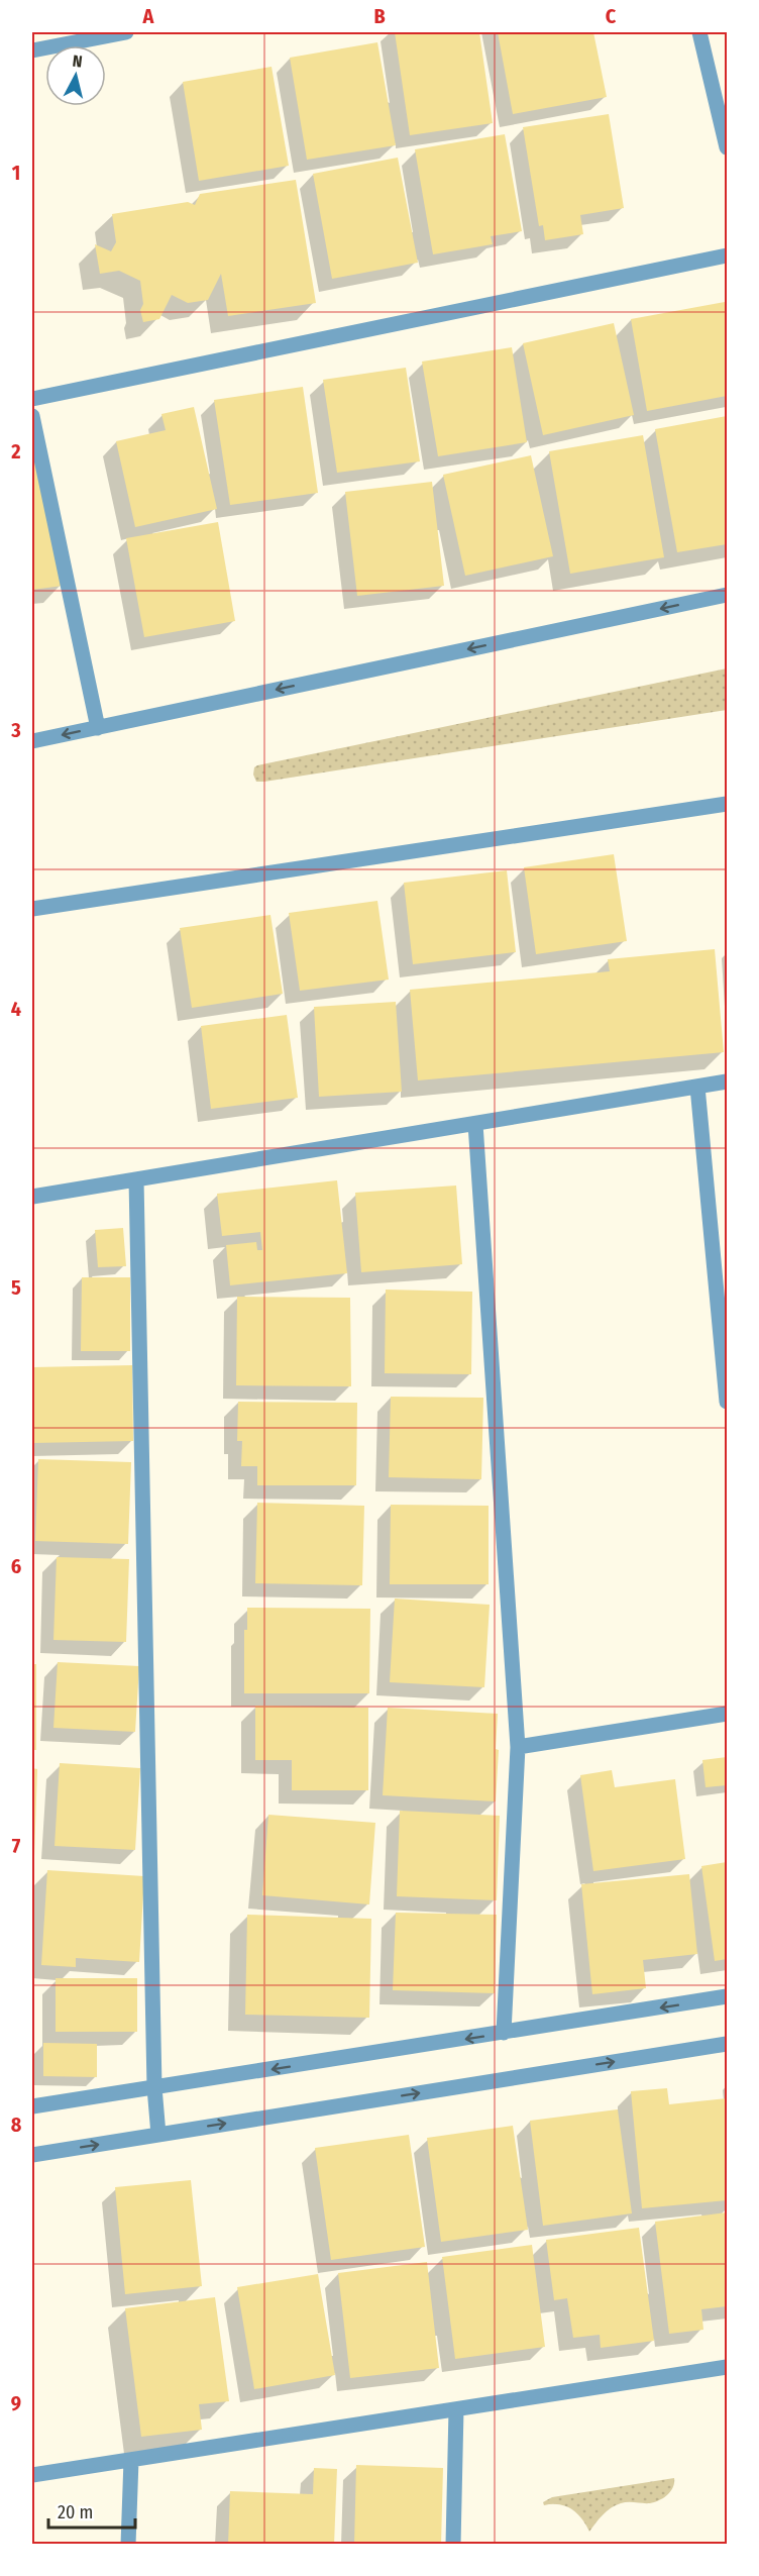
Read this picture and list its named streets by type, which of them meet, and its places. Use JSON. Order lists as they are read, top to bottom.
{
  "scale_bar": "20 m",
  "north": "top",
  "grid": {
    "columns": ["A", "B", "C"],
    "rows": [
      "1",
      "2",
      "3",
      "4",
      "5",
      "6",
      "7",
      "8",
      "9"
    ]
  }
}
